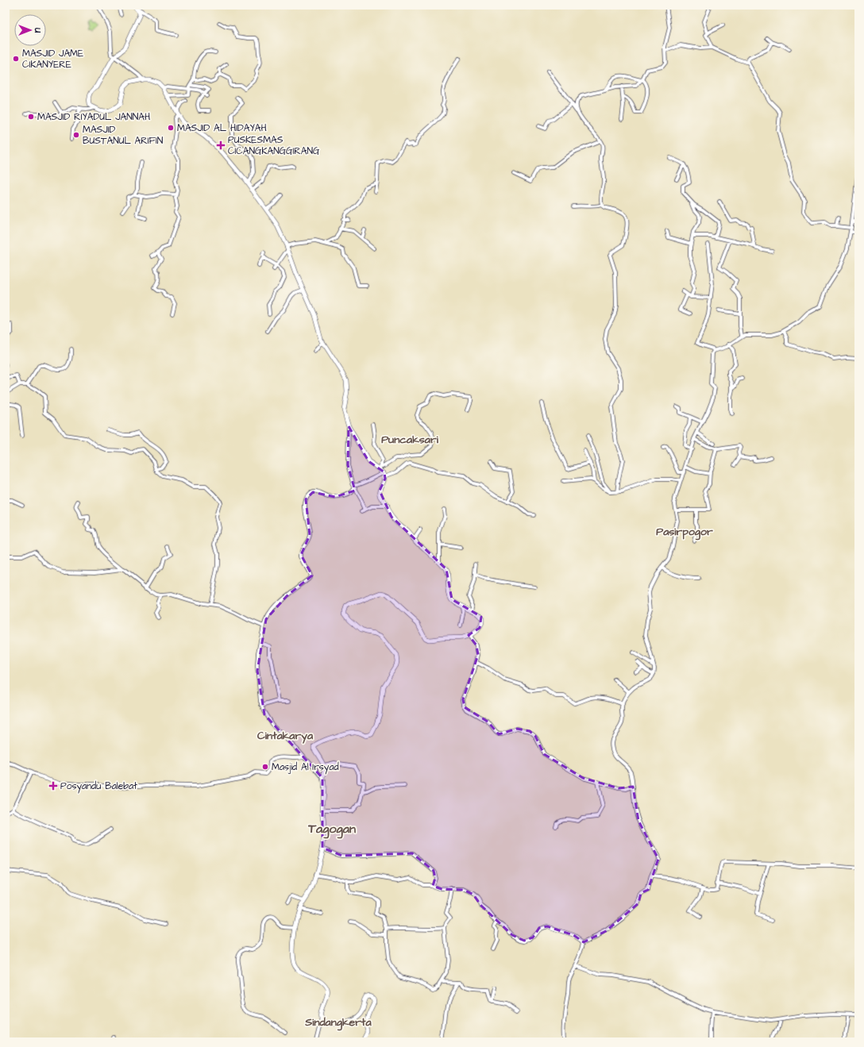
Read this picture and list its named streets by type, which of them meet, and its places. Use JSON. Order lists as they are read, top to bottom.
{
  "districts": [
    "Puncaksari",
    "Pasirpogor",
    "Cintakarya",
    "Tagogan",
    "Sindangkerta"
  ],
  "places": {
    "other": [
      "MASJID JAME CIKANYERE",
      "MASJID RIYADUL JANNAH",
      "MASJID AL HIDAYAH",
      "MASJID BUSTANUL ARIFIN",
      "Masjid Al Irsyad"
    ],
    "health": ["PUSKESMAS CICANGKANGGIRANG", "Posyandu Balebat"]
  },
  "north": "right"
}
